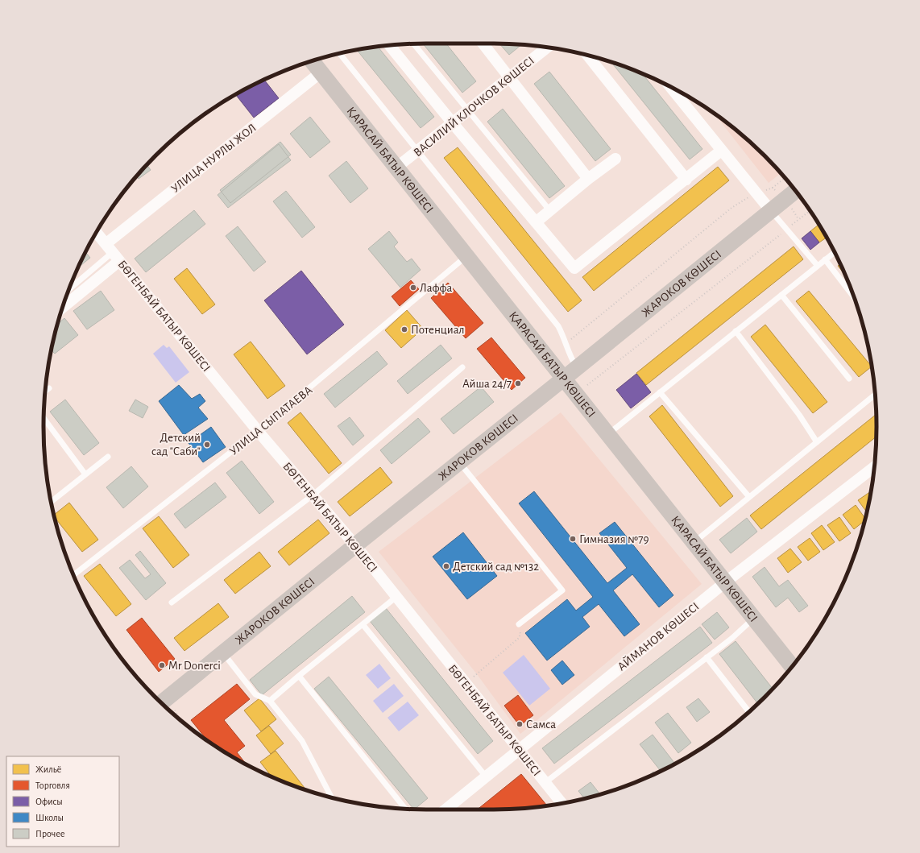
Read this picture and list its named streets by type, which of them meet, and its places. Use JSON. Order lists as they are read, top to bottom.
{
  "streets": {
    "street": [
      "ВАСИЛИЙ КЛОЧКОВ КӨШЕСІ",
      "УЛИЦА НУРЛЫ ЖОЛ",
      "ҚАРАСАЙ БАТЫР КӨШЕСІ",
      "ЖАРОКОВ КӨШЕСІ",
      "БӨГЕНБАЙ БАТЫР КӨШЕСІ",
      "АЙМАНОВ КӨШЕСІ"
    ],
    "lane": ["УЛИЦА СЫПАТАЕВА"]
  },
  "crossings": [
    ["ВАСИЛИЙ КЛОЧКОВ КӨШЕСІ", "ҚАРАСАЙ БАТЫР КӨШЕСІ"],
    ["УЛИЦА НУРЛЫ ЖОЛ", "ҚАРАСАЙ БАТЫР КӨШЕСІ"],
    ["УЛИЦА НУРЛЫ ЖОЛ", "БӨГЕНБАЙ БАТЫР КӨШЕСІ"],
    ["ҚАРАСАЙ БАТЫР КӨШЕСІ", "ЖАРОКОВ КӨШЕСІ"],
    ["ҚАРАСАЙ БАТЫР КӨШЕСІ", "УЛИЦА СЫПАТАЕВА"],
    ["ҚАРАСАЙ БАТЫР КӨШЕСІ", "АЙМАНОВ КӨШЕСІ"],
    ["ЖАРОКОВ КӨШЕСІ", "БӨГЕНБАЙ БАТЫР КӨШЕСІ"],
    ["БӨГЕНБАЙ БАТЫР КӨШЕСІ", "УЛИЦА СЫПАТАЕВА"],
    ["БӨГЕНБАЙ БАТЫР КӨШЕСІ", "АЙМАНОВ КӨШЕСІ"]
  ],
  "places": [
    "Лаффа",
    "Потенциал",
    "Айша 24/7",
    "Детский сад \"Саби\"",
    "Гимназия №79",
    "Детский сад №132",
    "Mr Donerci",
    "Самса"
  ],
  "legend": [
    "Жильё",
    "Торговля",
    "Офисы",
    "Школы",
    "Прочее"
  ]
}
